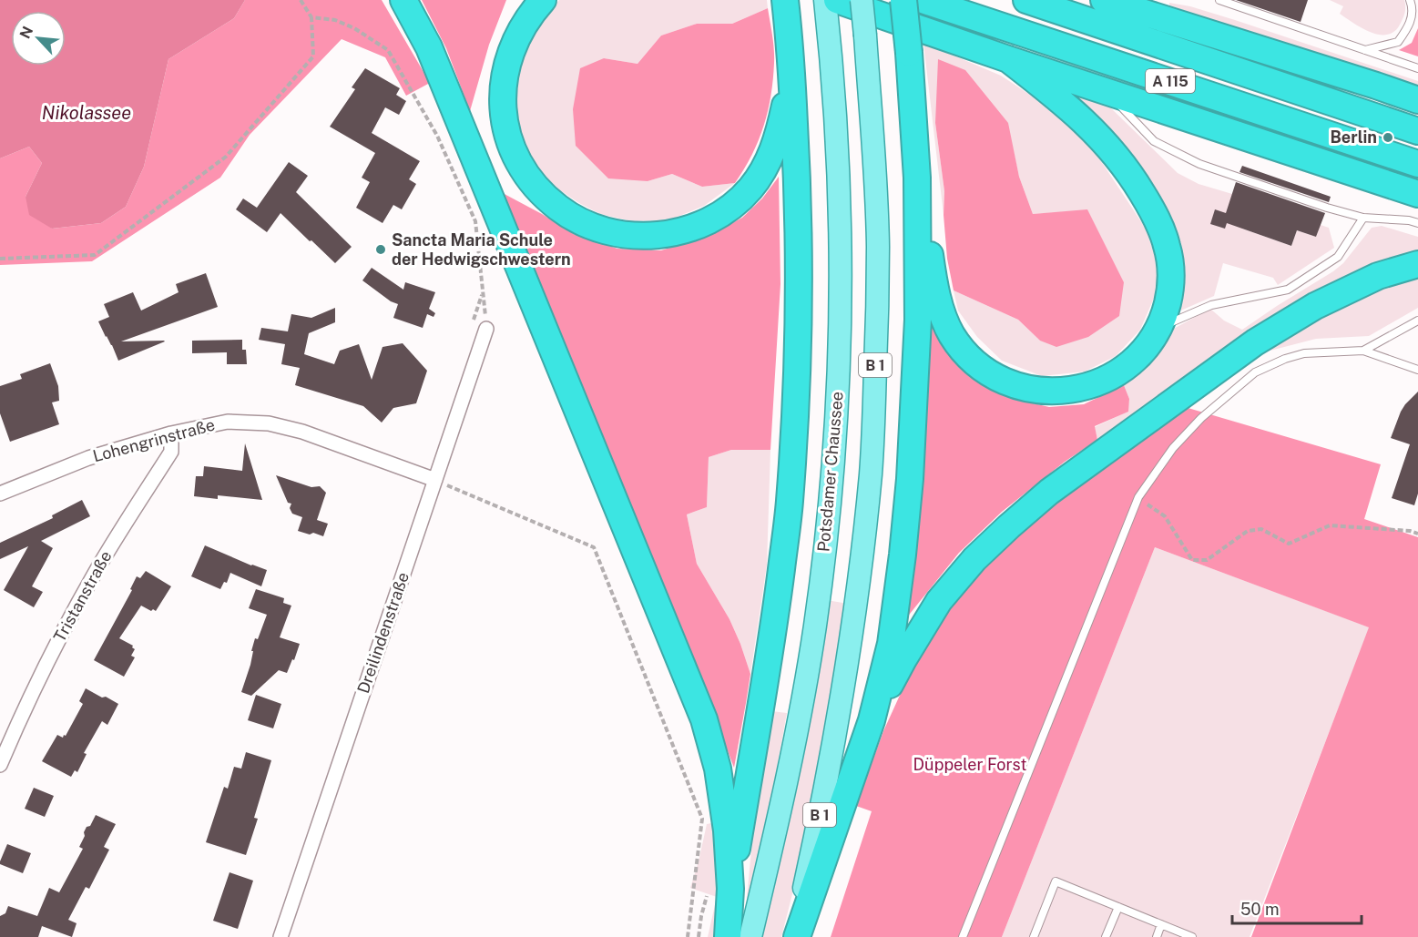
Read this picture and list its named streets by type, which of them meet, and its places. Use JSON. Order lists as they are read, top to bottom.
{
  "streets": {
    "highway": ["A 115"],
    "main road": ["B 1", "Potsdamer Chaussee"],
    "street": ["Lohengrinstraße", "Tristanstraße", "Dreilindenstraße"]
  },
  "crossings": [
    ["Lohengrinstraße", "Tristanstraße"],
    ["Lohengrinstraße", "Dreilindenstraße"]
  ],
  "water": ["Nikolassee"],
  "parks": ["Düppeler Forst"],
  "places": ["Berlin", "Sancta Maria Schule der Hedwigschwestern"],
  "scale_bar": "50 m",
  "north": "top left"
}
